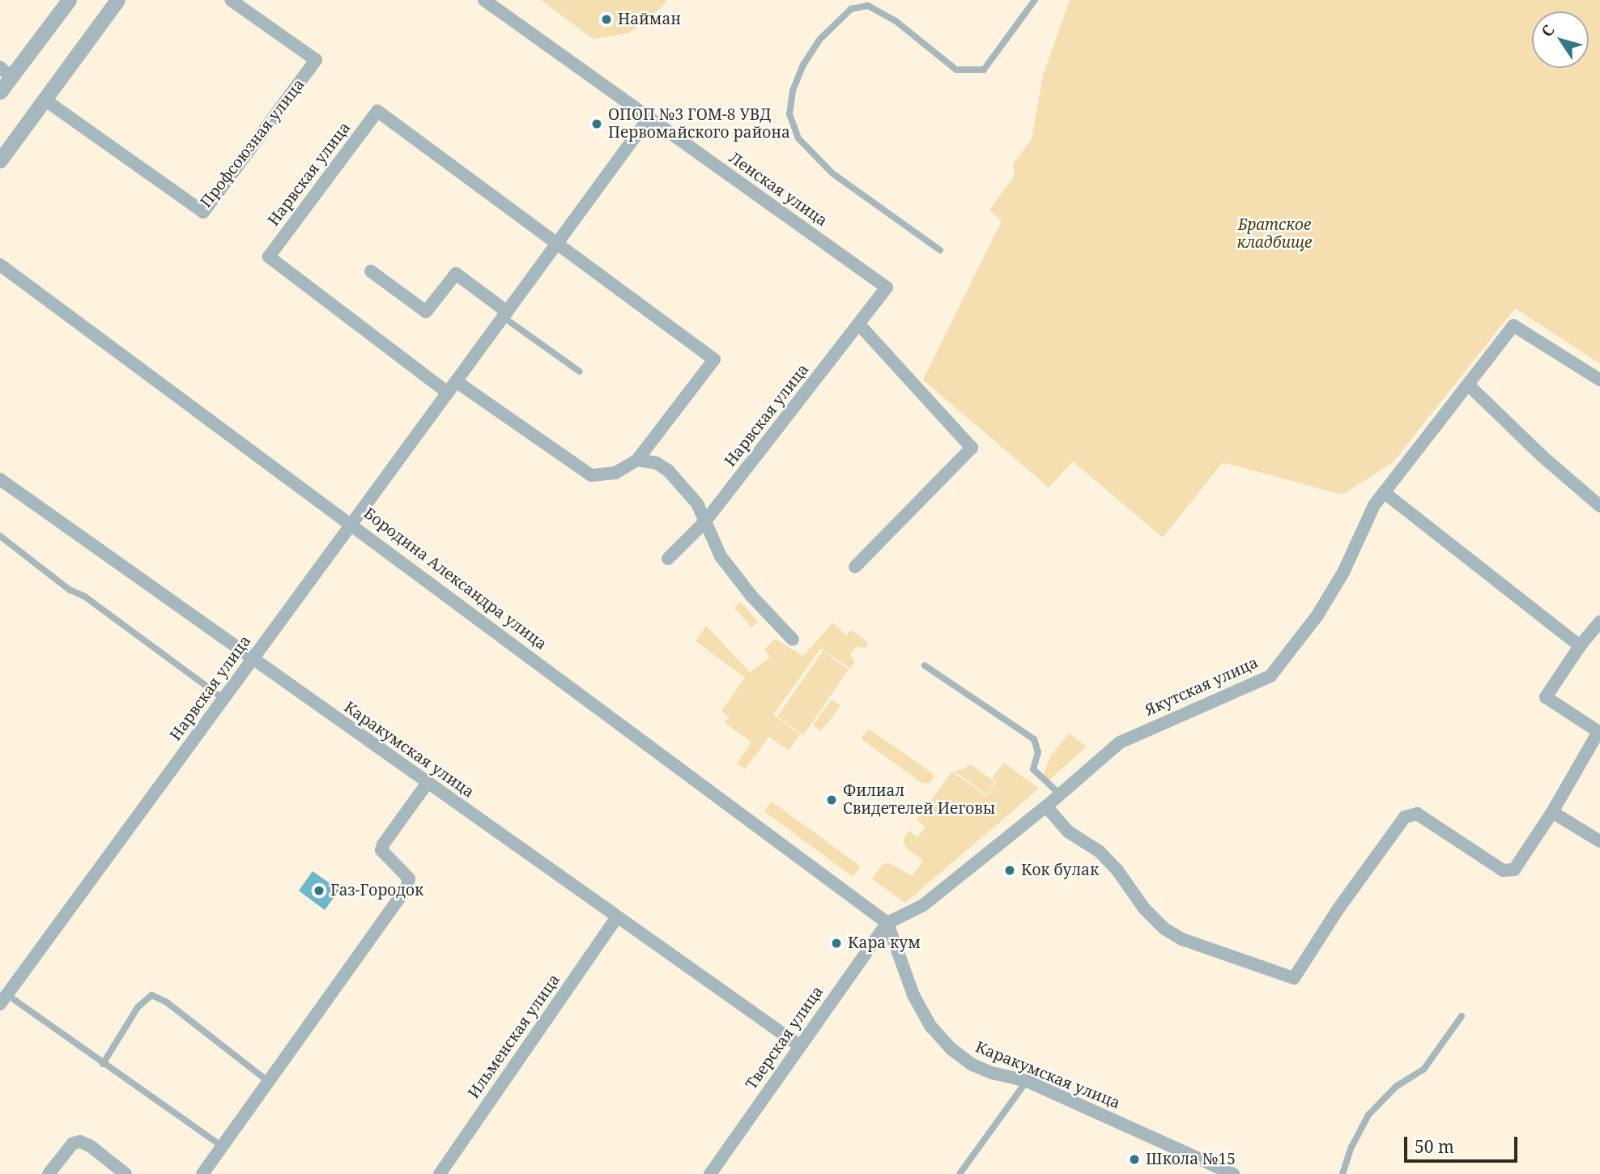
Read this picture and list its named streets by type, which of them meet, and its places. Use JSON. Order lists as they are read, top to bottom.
{
  "streets": {
    "street": [
      "Профсоюзная улица",
      "Нарвская улица",
      "Ленская улица",
      "Бородина Александра улица",
      "Якутская улица",
      "Каракумская улица",
      "Ильменская улица",
      "Тверская улица"
    ]
  },
  "crossings": [
    ["Нарвская улица", "Ленская улица"],
    ["Нарвская улица", "Бородина Александра улица"],
    ["Нарвская улица", "Каракумская улица"],
    ["Бородина Александра улица", "Якутская улица"],
    ["Бородина Александра улица", "Каракумская улица"],
    ["Бородина Александра улица", "Тверская улица"],
    ["Якутская улица", "Каракумская улица"],
    ["Якутская улица", "Тверская улица"],
    ["Каракумская улица", "Ильменская улица"],
    ["Каракумская улица", "Тверская улица"]
  ],
  "parks": ["Братское кладбище"],
  "places": [
    "Найман",
    "ОПОП №3 ГОМ-8 УВД Первомайского района",
    "Филиал Свидетелей Иеговы",
    "Кок булак",
    "Газ-Городок",
    "Кара кум",
    "Школа №15"
  ],
  "scale_bar": "50 m",
  "north": "top left"
}
